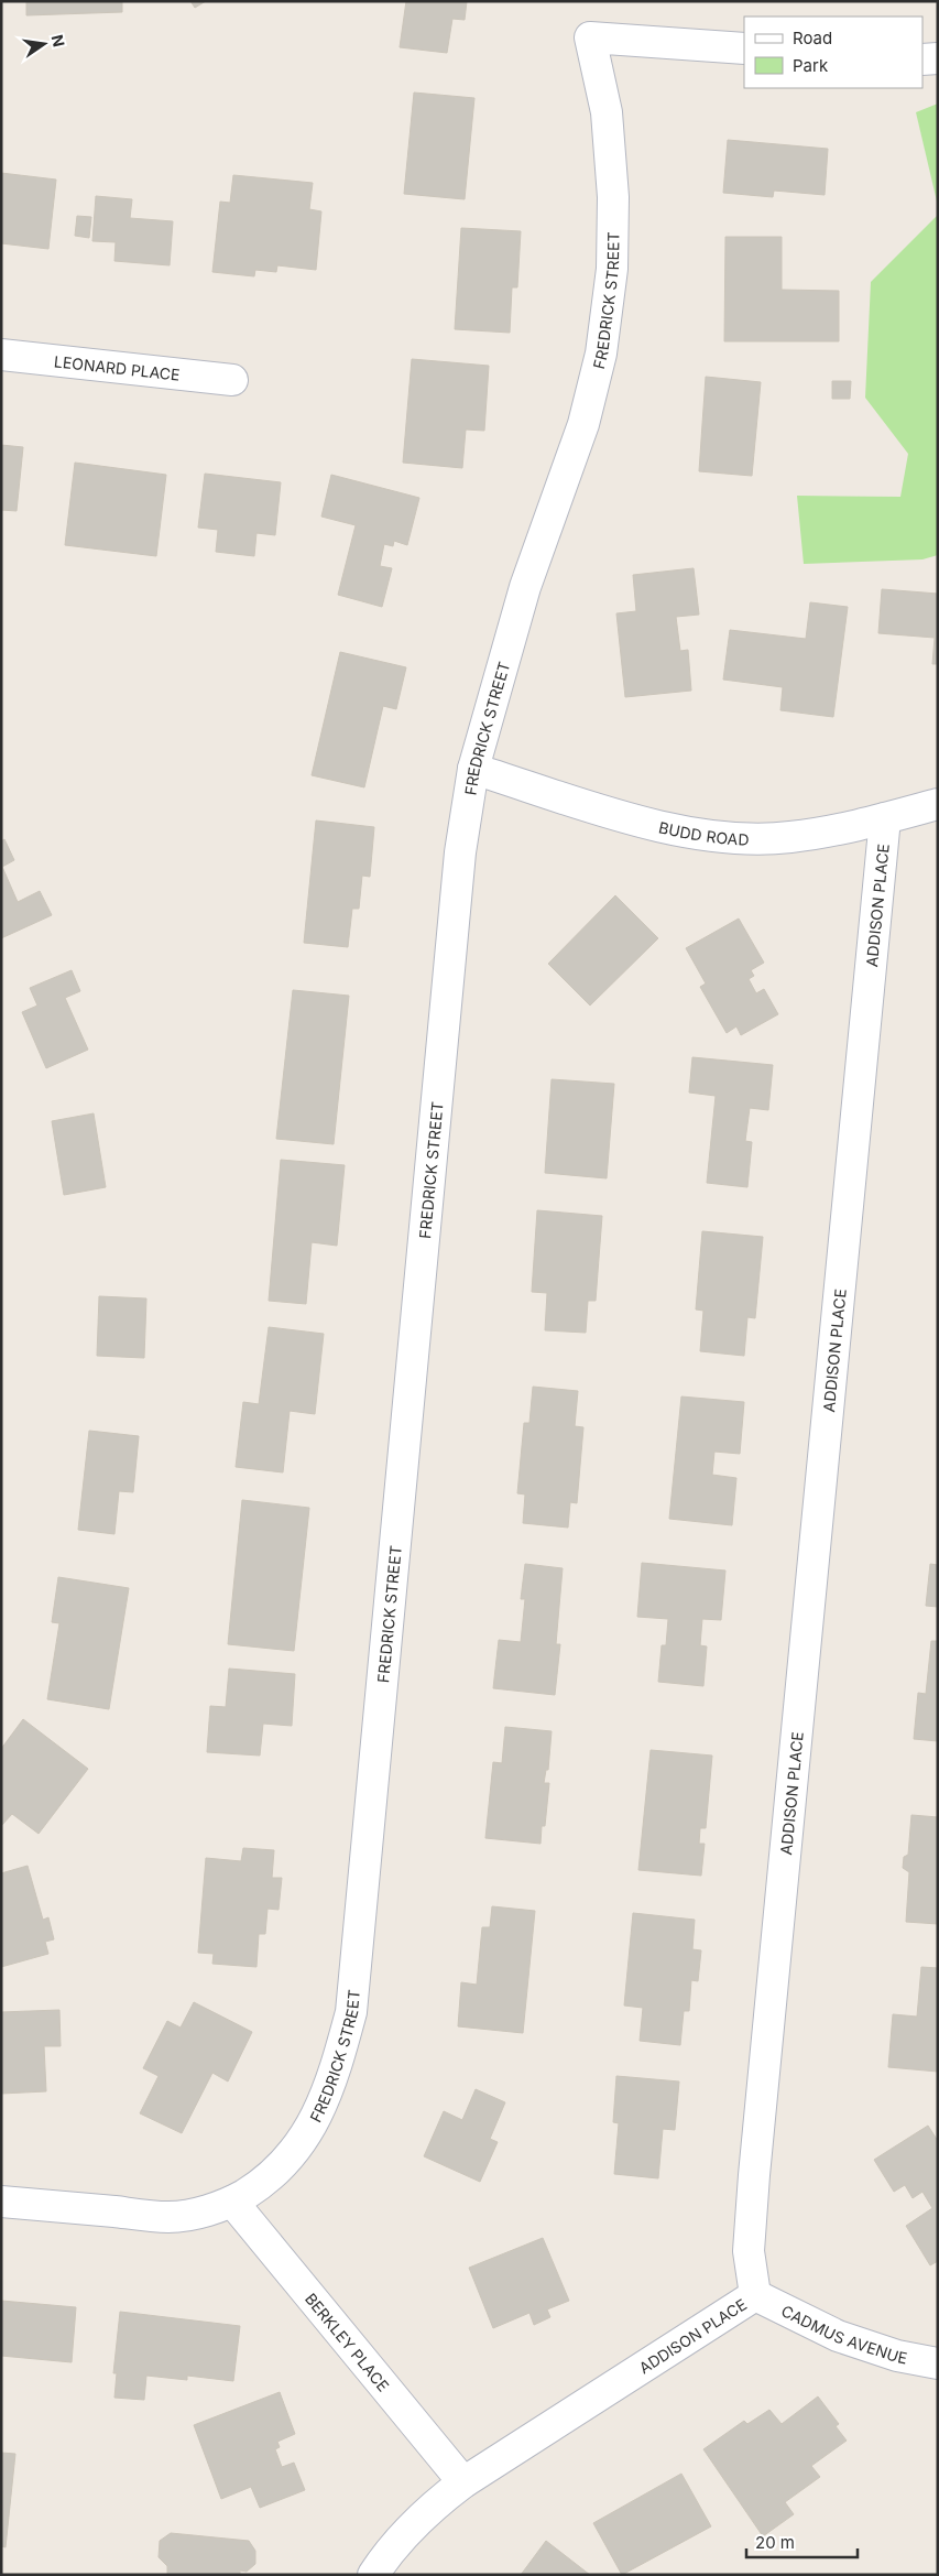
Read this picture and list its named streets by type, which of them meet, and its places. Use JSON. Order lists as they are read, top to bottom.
{
  "streets": {
    "street": [
      "FREDRICK STREET",
      "LEONARD PLACE",
      "BUDD ROAD",
      "ADDISON PLACE",
      "CADMUS AVENUE",
      "BERKLEY PLACE"
    ]
  },
  "crossings": [
    ["FREDRICK STREET", "BUDD ROAD"],
    ["FREDRICK STREET", "BERKLEY PLACE"],
    ["BUDD ROAD", "ADDISON PLACE"],
    ["ADDISON PLACE", "CADMUS AVENUE"],
    ["ADDISON PLACE", "BERKLEY PLACE"]
  ],
  "legend": ["Road", "Park"],
  "scale_bar": "20 m",
  "north": "right"
}
